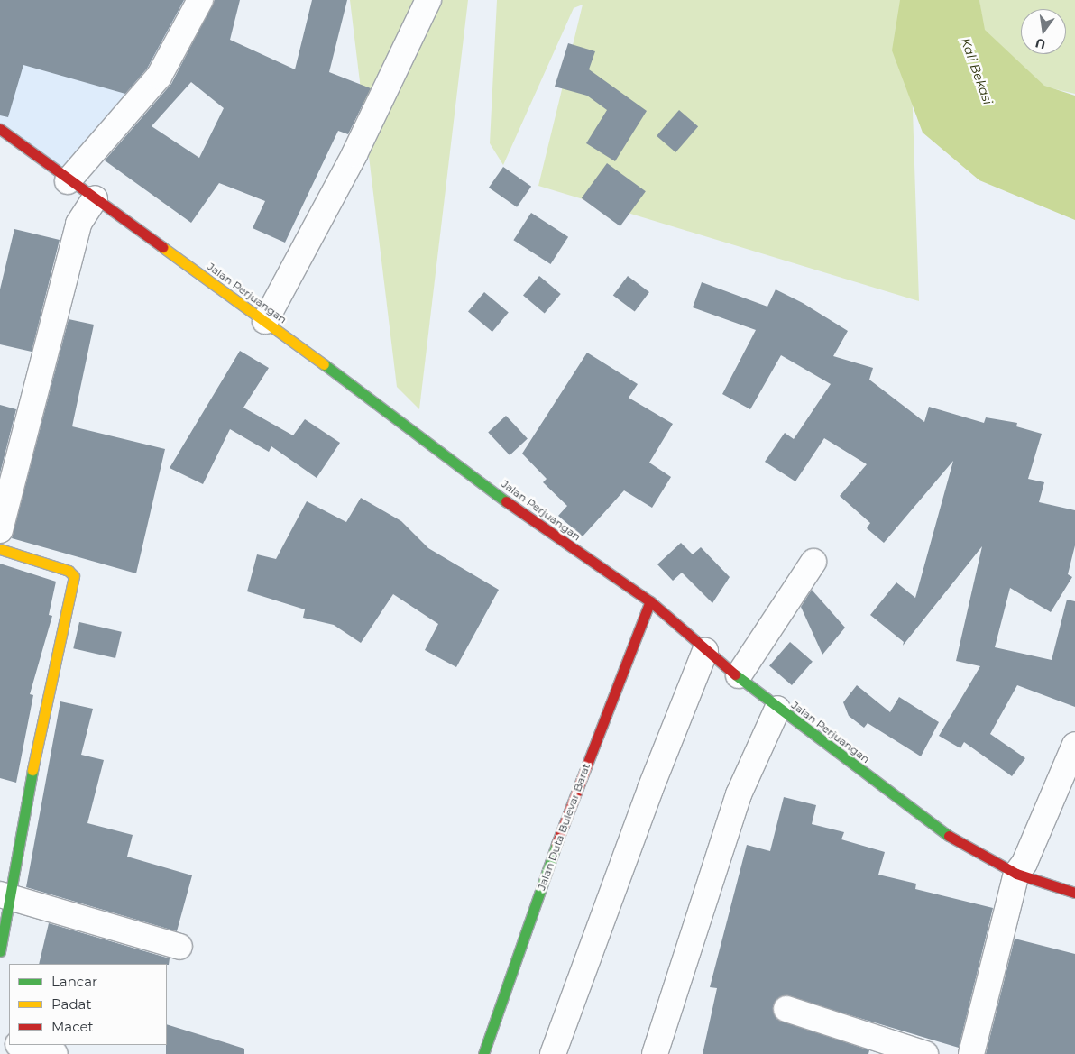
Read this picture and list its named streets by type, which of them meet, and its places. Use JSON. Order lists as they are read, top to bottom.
{
  "streets": {
    "main road": ["Jalan Perjuangan", "Jalan Duta Bulevar Barat"]
  },
  "crossings": [
    ["Jalan Perjuangan", "Jalan Duta Bulevar Barat"]
  ],
  "water": ["Kali Bekasi"],
  "legend": ["Lancar", "Padat", "Macet"],
  "north": "bottom"
}
